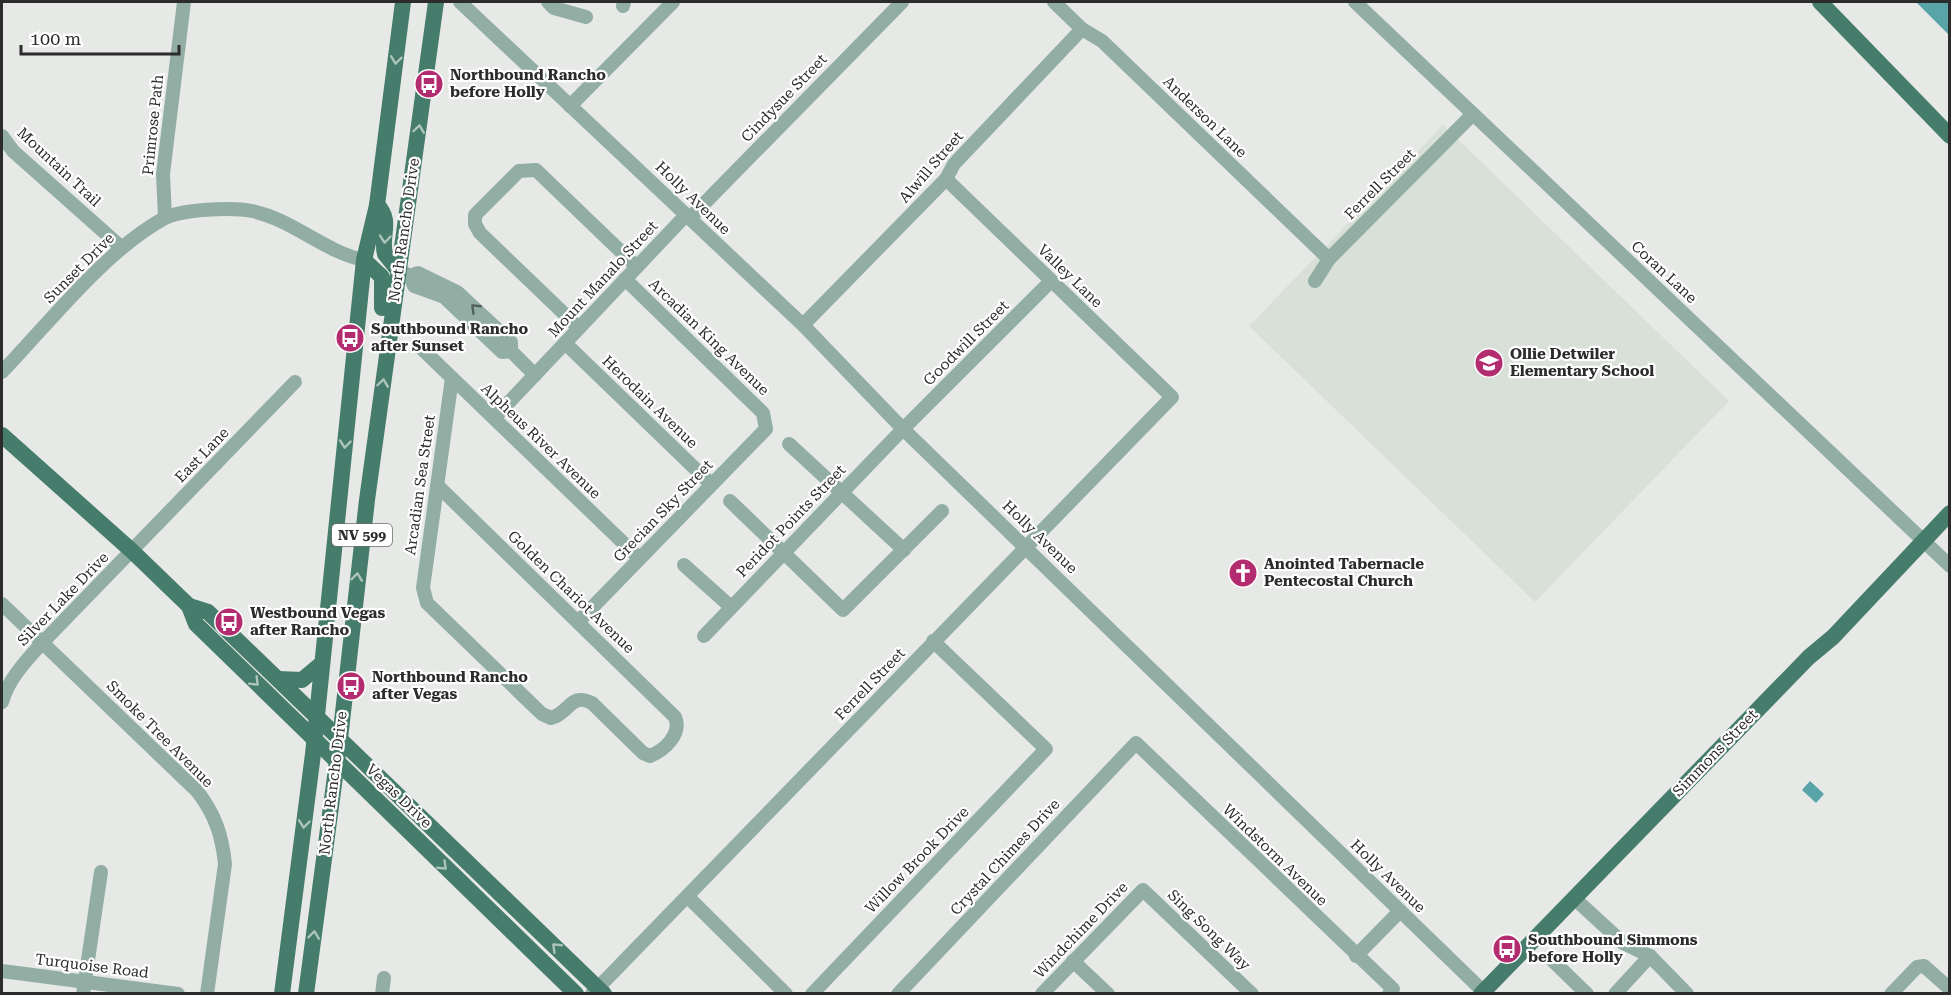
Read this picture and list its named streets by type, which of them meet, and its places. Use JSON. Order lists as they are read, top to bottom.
{
  "streets": {
    "main road": [
      "North Rancho Drive",
      "NV 599",
      "Simmons Street",
      "Vegas Drive"
    ],
    "street": [
      "Cindysue Street",
      "Anderson Lane",
      "Primrose Path",
      "Mountain Trail",
      "Alwill Street",
      "Ferrell Street",
      "Holly Avenue",
      "Sunset Drive",
      "Coran Lane",
      "Valley Lane",
      "Mount Manalo Street",
      "Arcadian King Avenue",
      "Goodwill Street",
      "Herodain Avenue",
      "Alpheus River Avenue",
      "East Lane",
      "Arcadian Sea Street",
      "Grecian Sky Street",
      "Peridot Points Street",
      "Golden Chariot Avenue",
      "Silver Lake Drive",
      "Smoke Tree Avenue",
      "Windstorm Avenue",
      "Crystal Chimes Drive",
      "Willow Brook Drive",
      "Windchime Drive",
      "Sing Song Way",
      "Turquoise Road"
    ]
  },
  "crossings": [
    ["Cindysue Street", "Holly Avenue"],
    ["Cindysue Street", "Mount Manalo Street"],
    ["Anderson Lane", "Alwill Street"],
    ["Anderson Lane", "Ferrell Street"],
    ["Primrose Path", "Sunset Drive"],
    ["Mountain Trail", "Sunset Drive"],
    ["Alwill Street", "Holly Avenue"],
    ["Alwill Street", "Valley Lane"],
    ["Ferrell Street", "Holly Avenue"],
    ["Ferrell Street", "Coran Lane"],
    ["Ferrell Street", "Valley Lane"],
    ["Ferrell Street", "Vegas Drive"],
    ["Ferrell Street", "Willow Brook Drive"],
    ["Holly Avenue", "Mount Manalo Street"],
    ["Holly Avenue", "Goodwill Street"],
    ["Holly Avenue", "Peridot Points Street"],
    ["Holly Avenue", "Simmons Street"],
    ["North Rancho Drive", "Sunset Drive"],
    ["North Rancho Drive", "Vegas Drive"],
    ["Coran Lane", "Simmons Street"],
    ["Valley Lane", "Goodwill Street"],
    ["Mount Manalo Street", "Arcadian King Avenue"],
    ["Mount Manalo Street", "Herodain Avenue"],
    ["Mount Manalo Street", "Alpheus River Avenue"],
    ["Arcadian King Avenue", "Grecian Sky Street"],
    ["Goodwill Street", "Peridot Points Street"],
    ["Herodain Avenue", "Grecian Sky Street"],
    ["Alpheus River Avenue", "Arcadian Sea Street"],
    ["Alpheus River Avenue", "Grecian Sky Street"],
    ["East Lane", "Silver Lake Drive"],
    ["East Lane", "Vegas Drive"],
    ["Arcadian Sea Street", "Golden Chariot Avenue"],
    ["Grecian Sky Street", "Golden Chariot Avenue"],
    ["Silver Lake Drive", "Smoke Tree Avenue"],
    ["Silver Lake Drive", "Vegas Drive"],
    ["Windstorm Avenue", "Crystal Chimes Drive"],
    ["Windchime Drive", "Sing Song Way"]
  ],
  "places": {
    "bus stop": [
      "Northbound Rancho before Holly",
      "Southbound Rancho after Sunset",
      "Westbound Vegas after Rancho",
      "Northbound Rancho after Vegas",
      "Southbound Simmons before Holly"
    ],
    "school or university": ["Ollie Detwiler Elementary School"],
    "church": ["Anointed Tabernacle Pentecostal Church"]
  },
  "scale_bar": "100 m"
}
